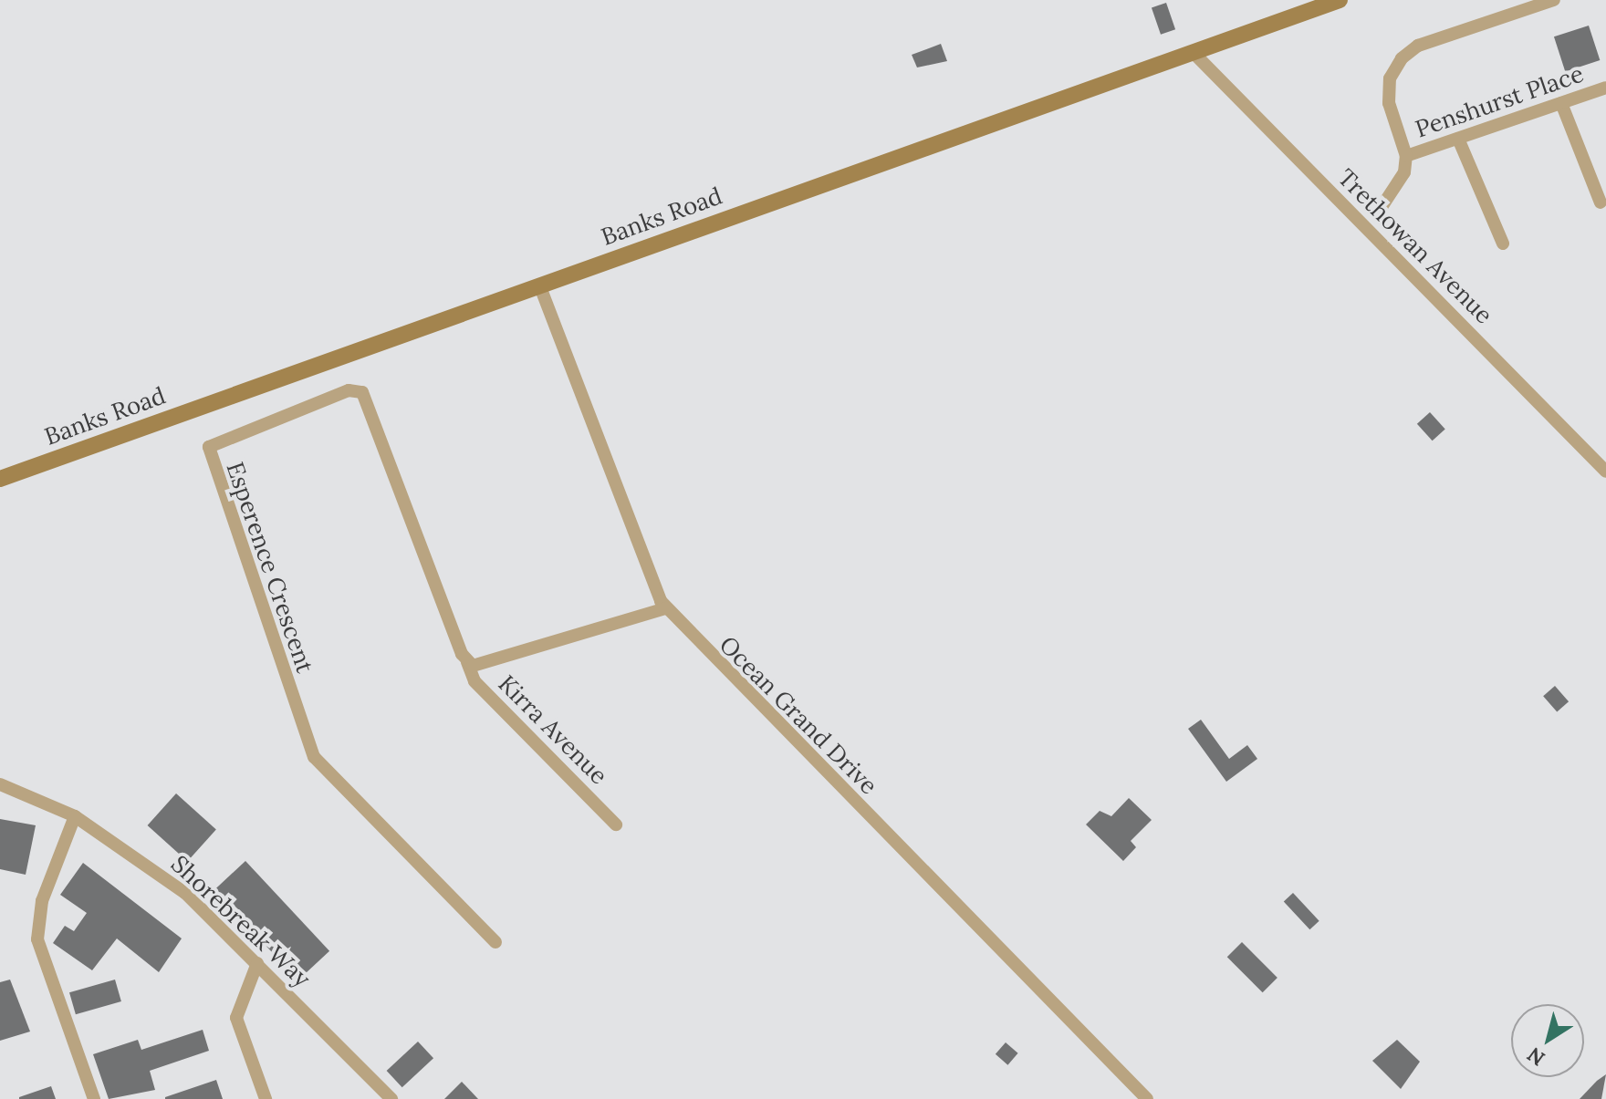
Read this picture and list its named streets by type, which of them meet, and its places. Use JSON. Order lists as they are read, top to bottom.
{
  "streets": {
    "street": [
      "Penshurst Place",
      "Banks Road",
      "Trethowan Avenue",
      "Esperence Crescent",
      "Ocean Grand Drive",
      "Kirra Avenue",
      "Shorebreak Way"
    ]
  },
  "crossings": [
    ["Banks Road", "Trethowan Avenue"],
    ["Banks Road", "Ocean Grand Drive"],
    ["Esperence Crescent", "Kirra Avenue"]
  ],
  "north": "bottom left"
}
